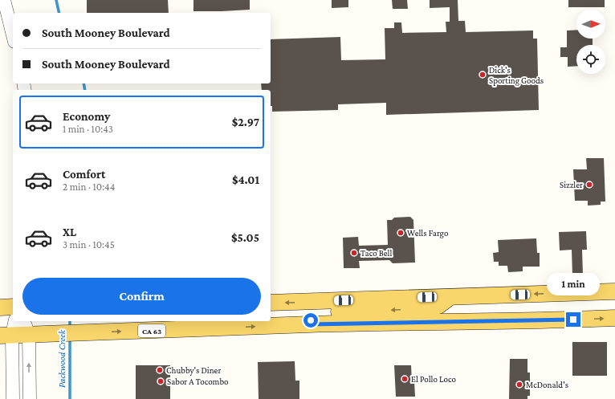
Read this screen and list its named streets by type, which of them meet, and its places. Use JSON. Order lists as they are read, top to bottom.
{
  "streets": {
    "main road": ["CA 63"]
  },
  "water": ["Packwood Creek"],
  "places": [
    "Dick's Sporting Goods",
    "Sizzler",
    "Wells Fargo",
    "Taco Bell",
    "Chubby's Diner",
    "El Pollo Loco",
    "Sabor A Tocombo",
    "McDonald's"
  ],
  "north": "right",
  "page": {
    "banner": ["South Mooney Boulevard", "South Mooney Boulevard"],
    "list": [
      {
        "name": "Economy",
        "note": "1 min · 10:43",
        "value": "$2.97"
      },
      {
        "name": "Comfort",
        "note": "2 min · 10:44",
        "value": "$4.01"
      },
      {
        "name": "XL",
        "note": "3 min · 10:45",
        "value": "$5.05"
      }
    ],
    "buttons": "Confirm",
    "bubble": "1 min"
  }
}
